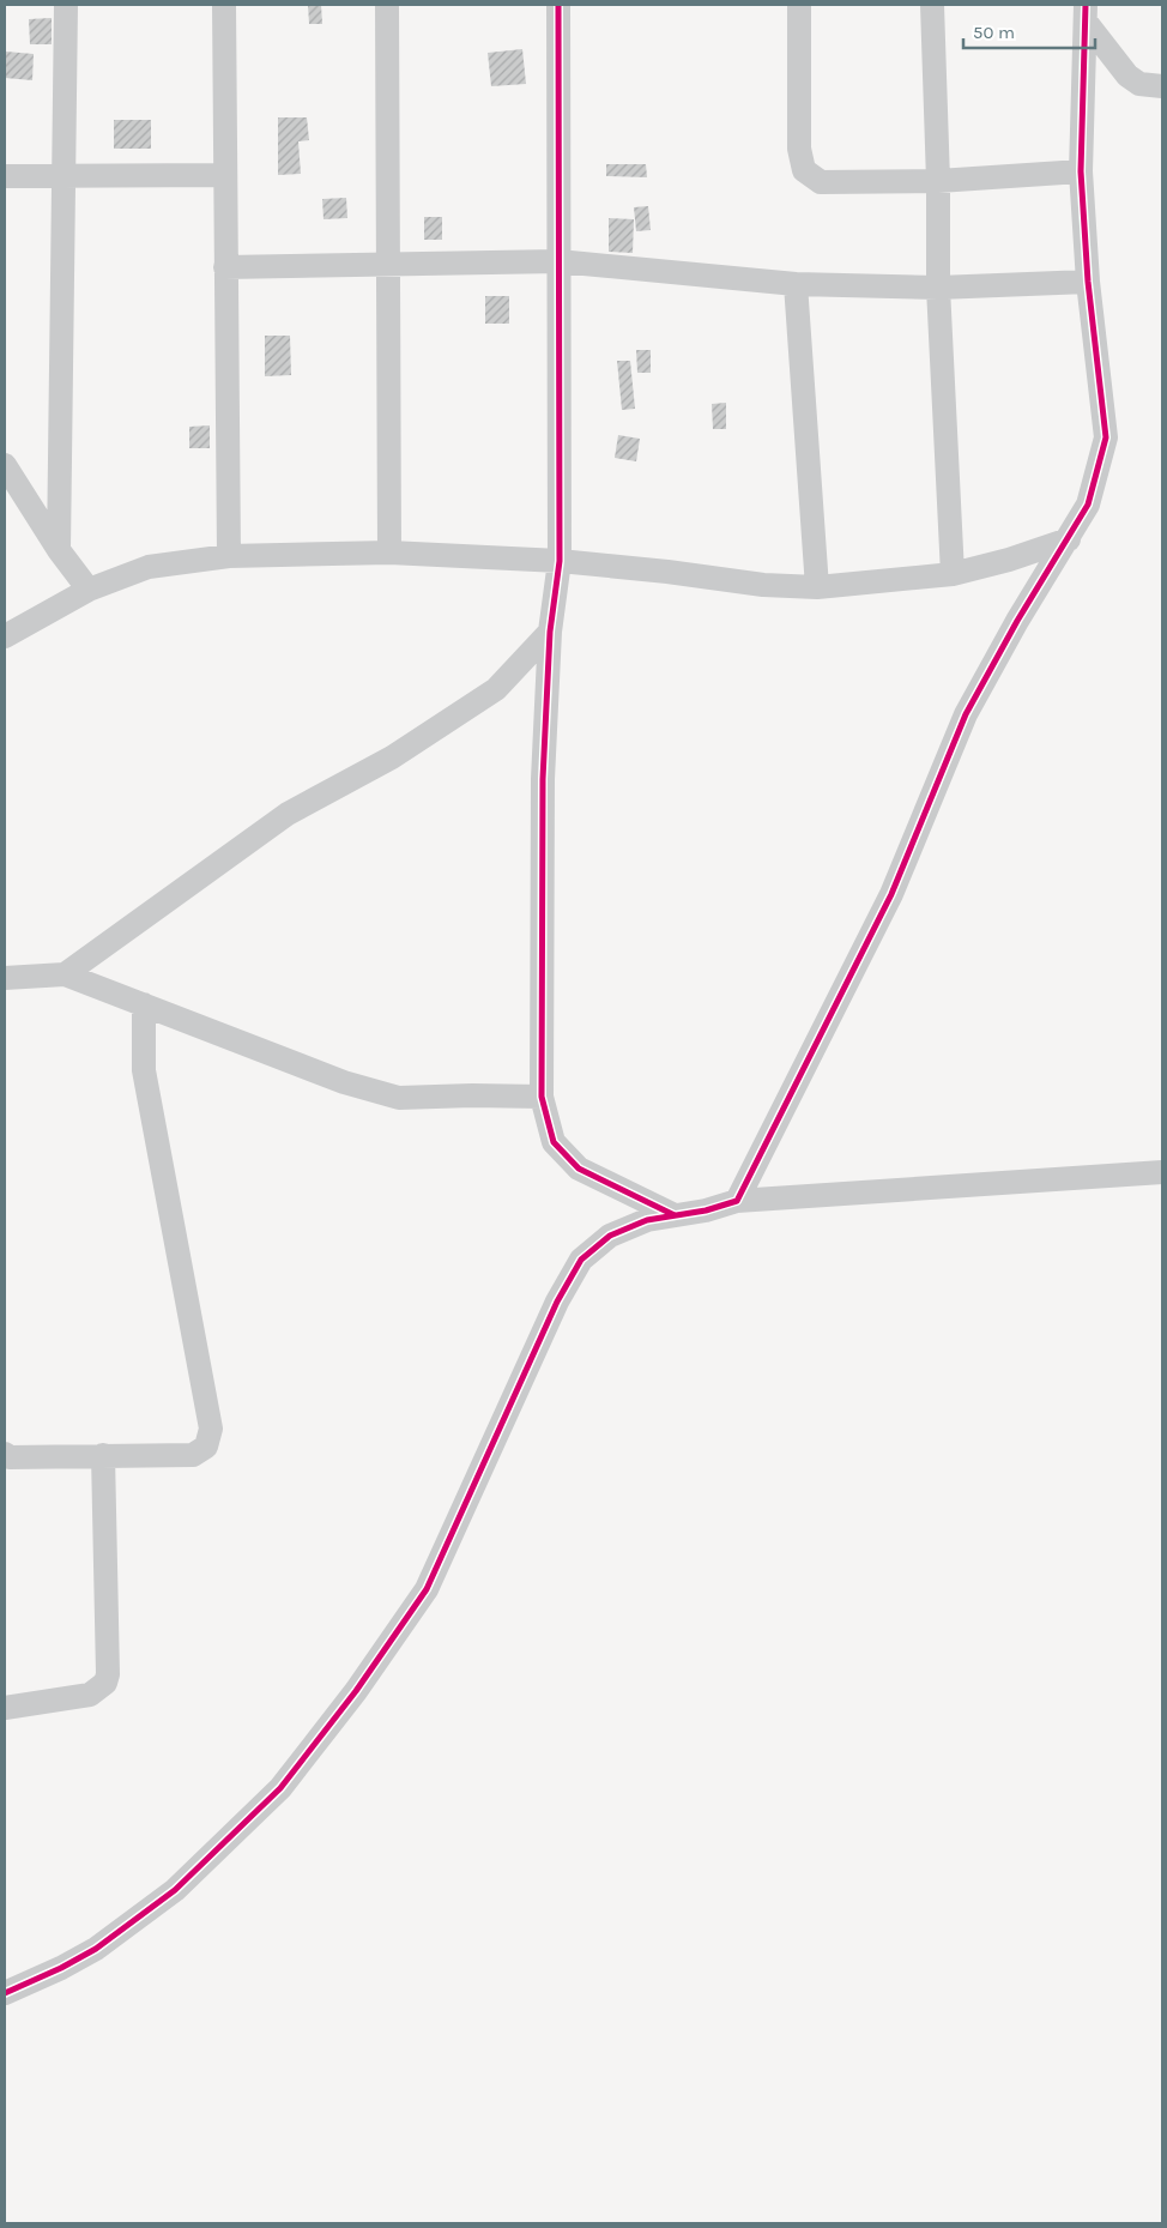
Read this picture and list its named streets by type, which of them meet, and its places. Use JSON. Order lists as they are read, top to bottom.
{
  "scale_bar": "50 m"
}
